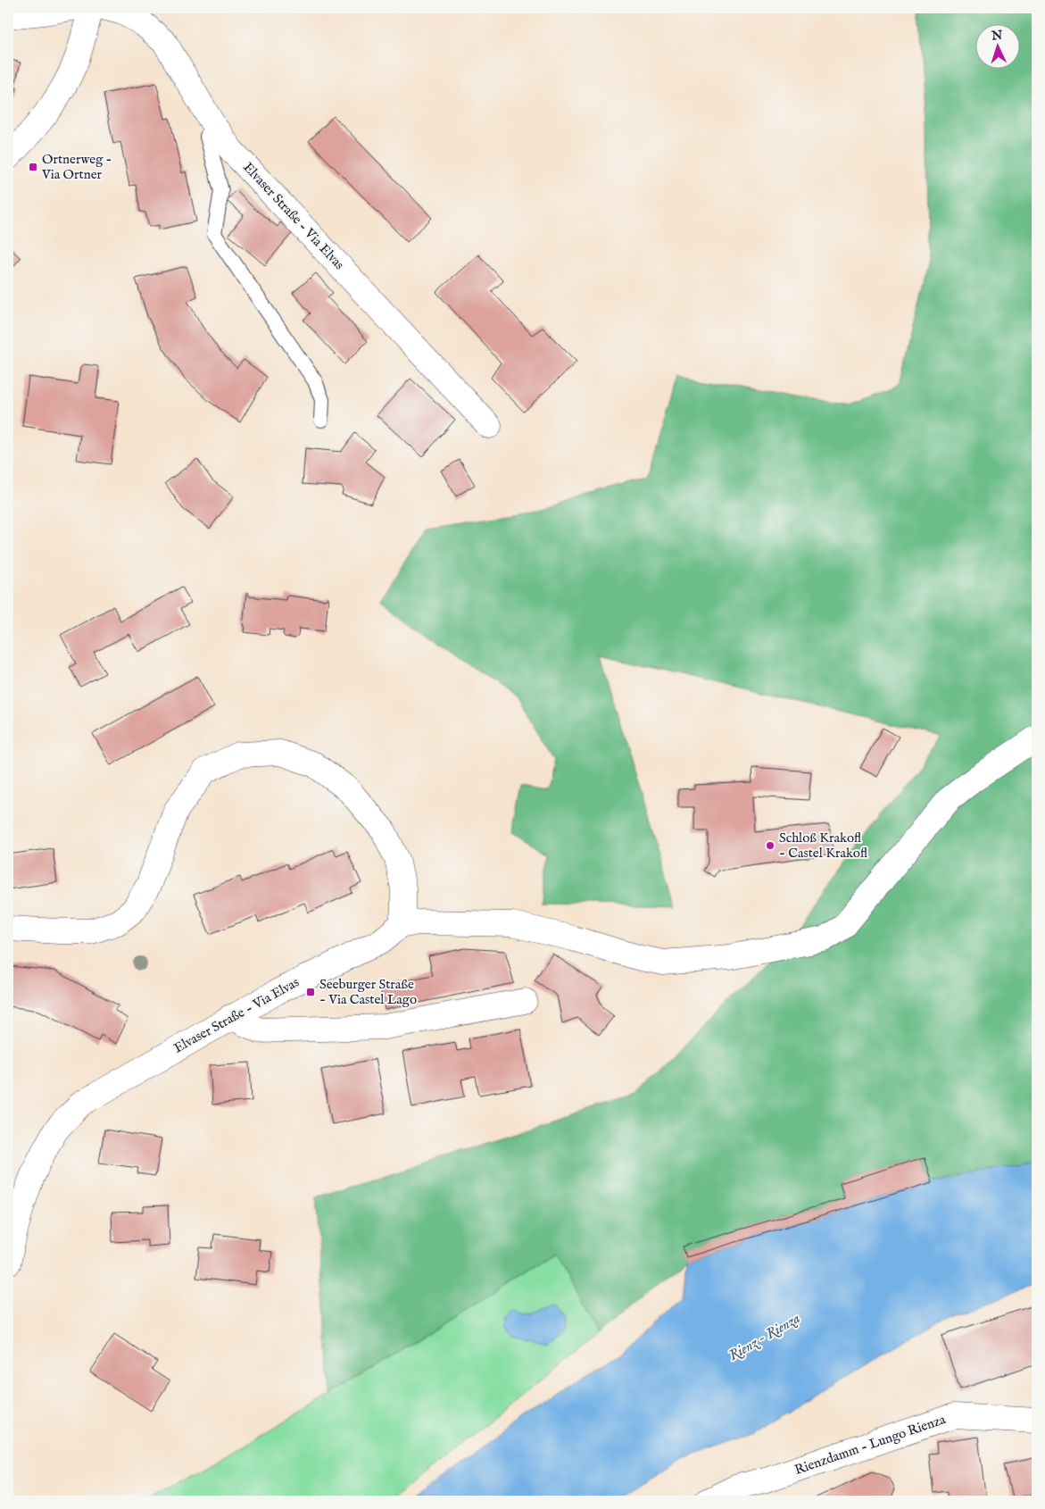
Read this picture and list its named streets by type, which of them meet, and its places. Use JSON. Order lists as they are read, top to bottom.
{
  "streets": {
    "street": ["Elvaser Straße - Via Elvas", "Rienzdamm - Lungo Rienza"]
  },
  "water": ["Rienz - Rienza"],
  "places": {
    "transit": ["Ortnerweg - Via Ortner", "Seeburger Straße - Via Castel Lago"],
    "other": ["Schloß Krakofl - Castel Krakofl"]
  },
  "north": "top"
}
